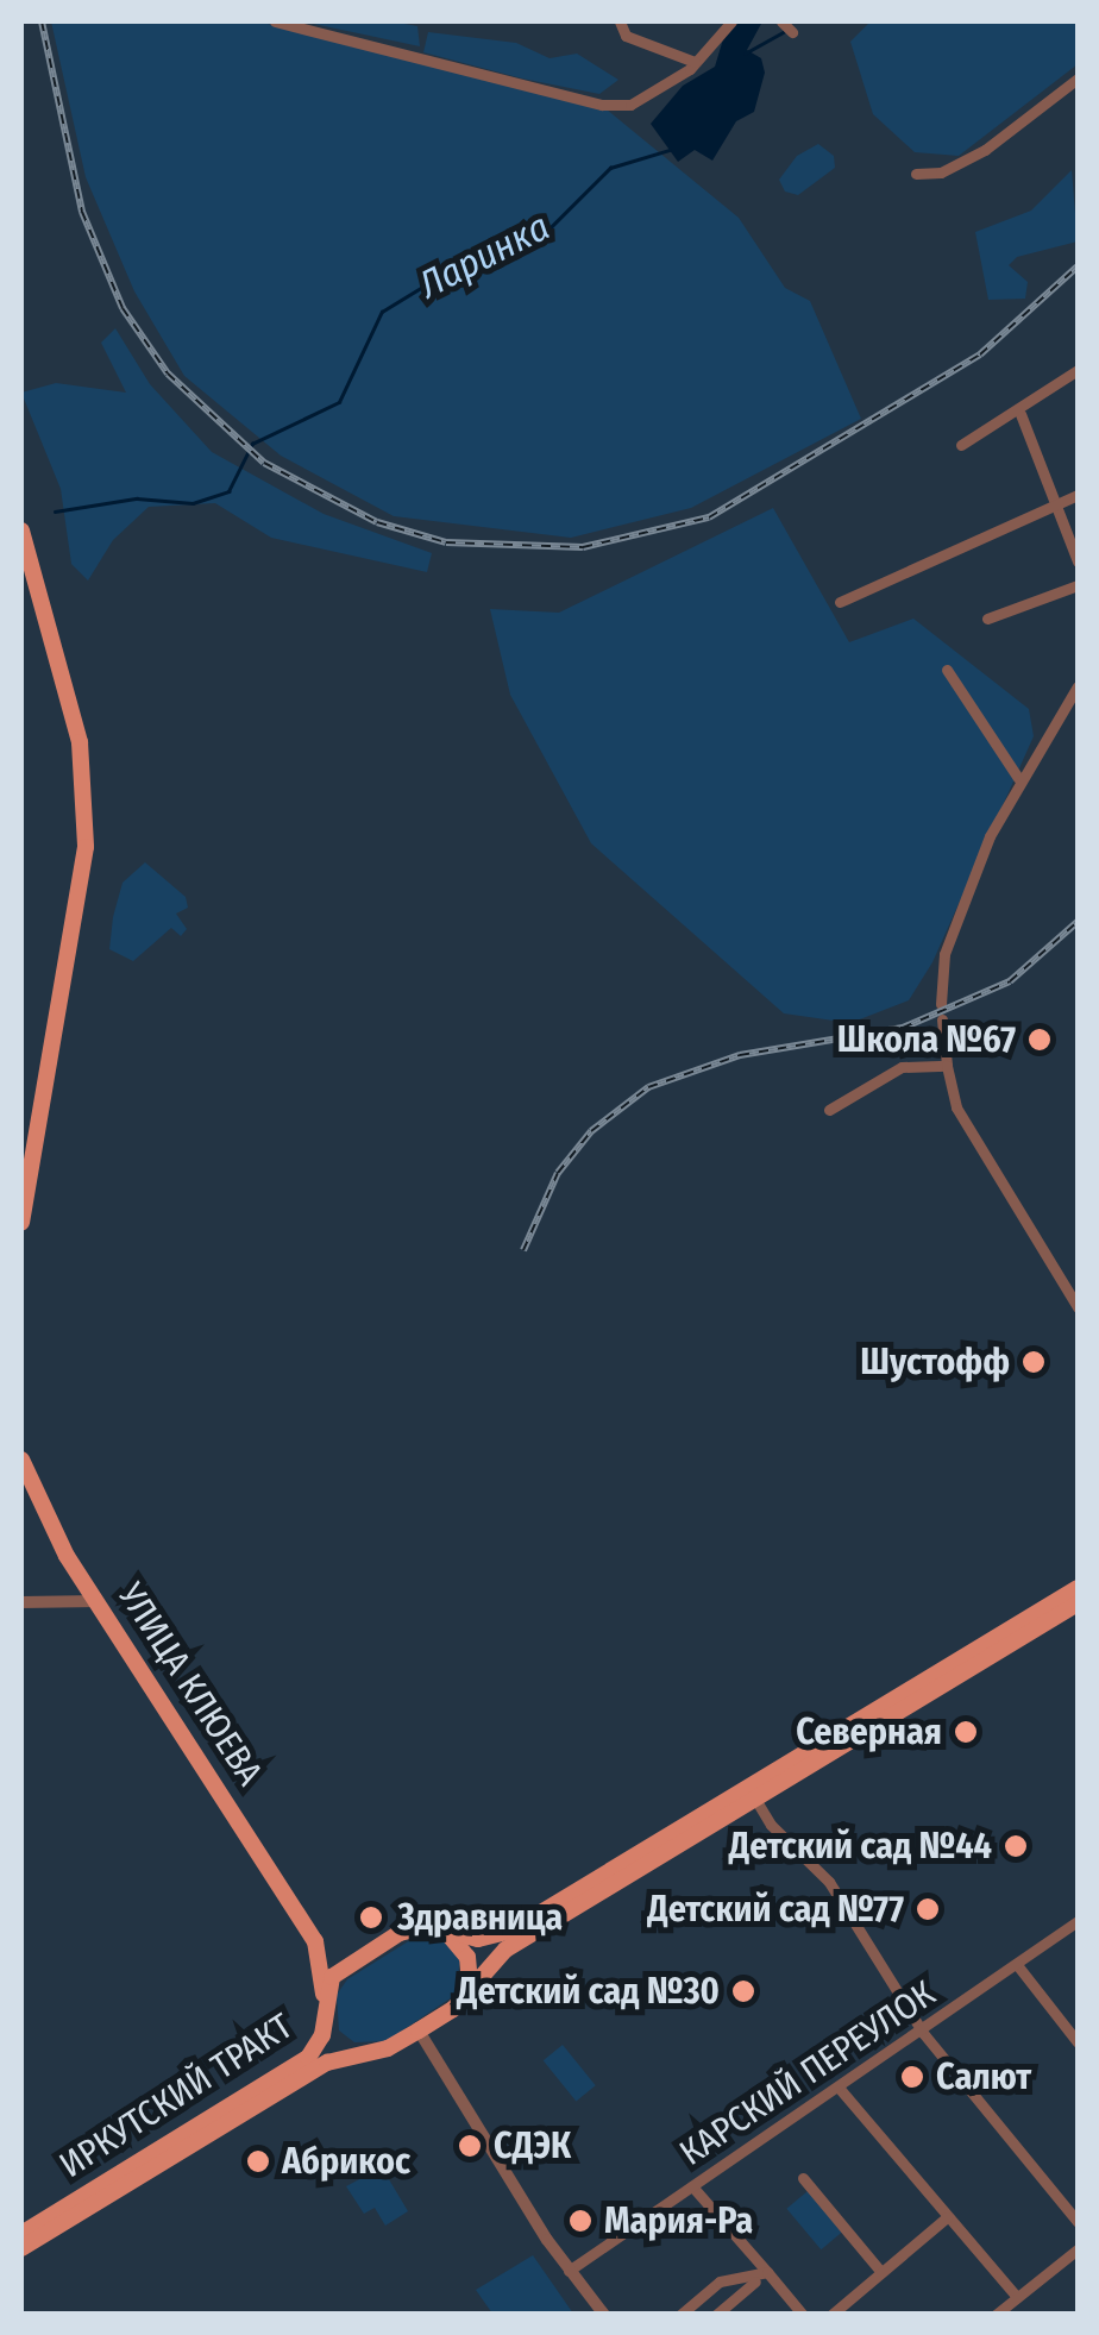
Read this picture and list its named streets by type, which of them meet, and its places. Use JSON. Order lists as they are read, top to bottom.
{
  "streets": {
    "main road": ["УЛИЦА КЛЮЕВА", "ИРКУТСКИЙ ТРАКТ"],
    "street": ["КАРСКИЙ ПЕРЕУЛОК"]
  },
  "crossings": [
    ["УЛИЦА КЛЮЕВА", "ИРКУТСКИЙ ТРАКТ"]
  ],
  "water": ["Ларинка"],
  "places": [
    "Школа №67",
    "Шустофф",
    "Северная",
    "Детский сад №44",
    "Детский сад №77",
    "Здравница",
    "Детский сад №30",
    "Салют",
    "СДЭК",
    "Абрикос",
    "Мария-Ра"
  ]
}
